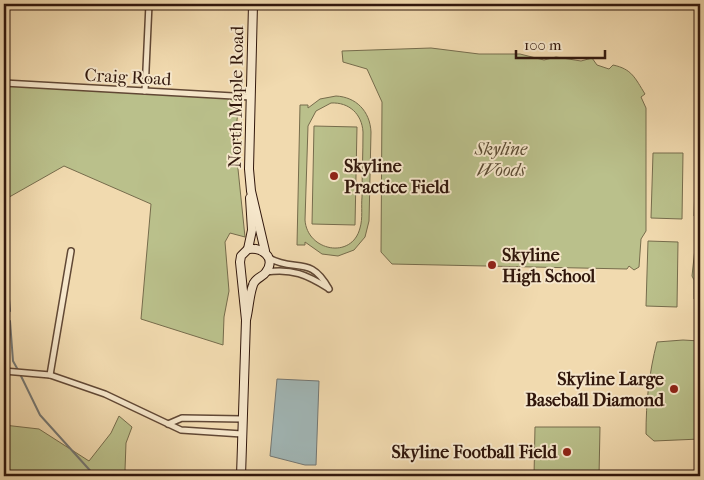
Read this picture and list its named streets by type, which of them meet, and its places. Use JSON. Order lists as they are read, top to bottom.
{
  "streets": {
    "street": ["Craig Road", "North Maple Road"]
  },
  "crossings": [
    ["Craig Road", "North Maple Road"]
  ],
  "parks": ["Skyline Woods"],
  "places": [
    "Skyline Practice Field",
    "Skyline High School",
    "Skyline Large Baseball Diamond",
    "Skyline Football Field"
  ],
  "scale_bar": "100 m"
}
